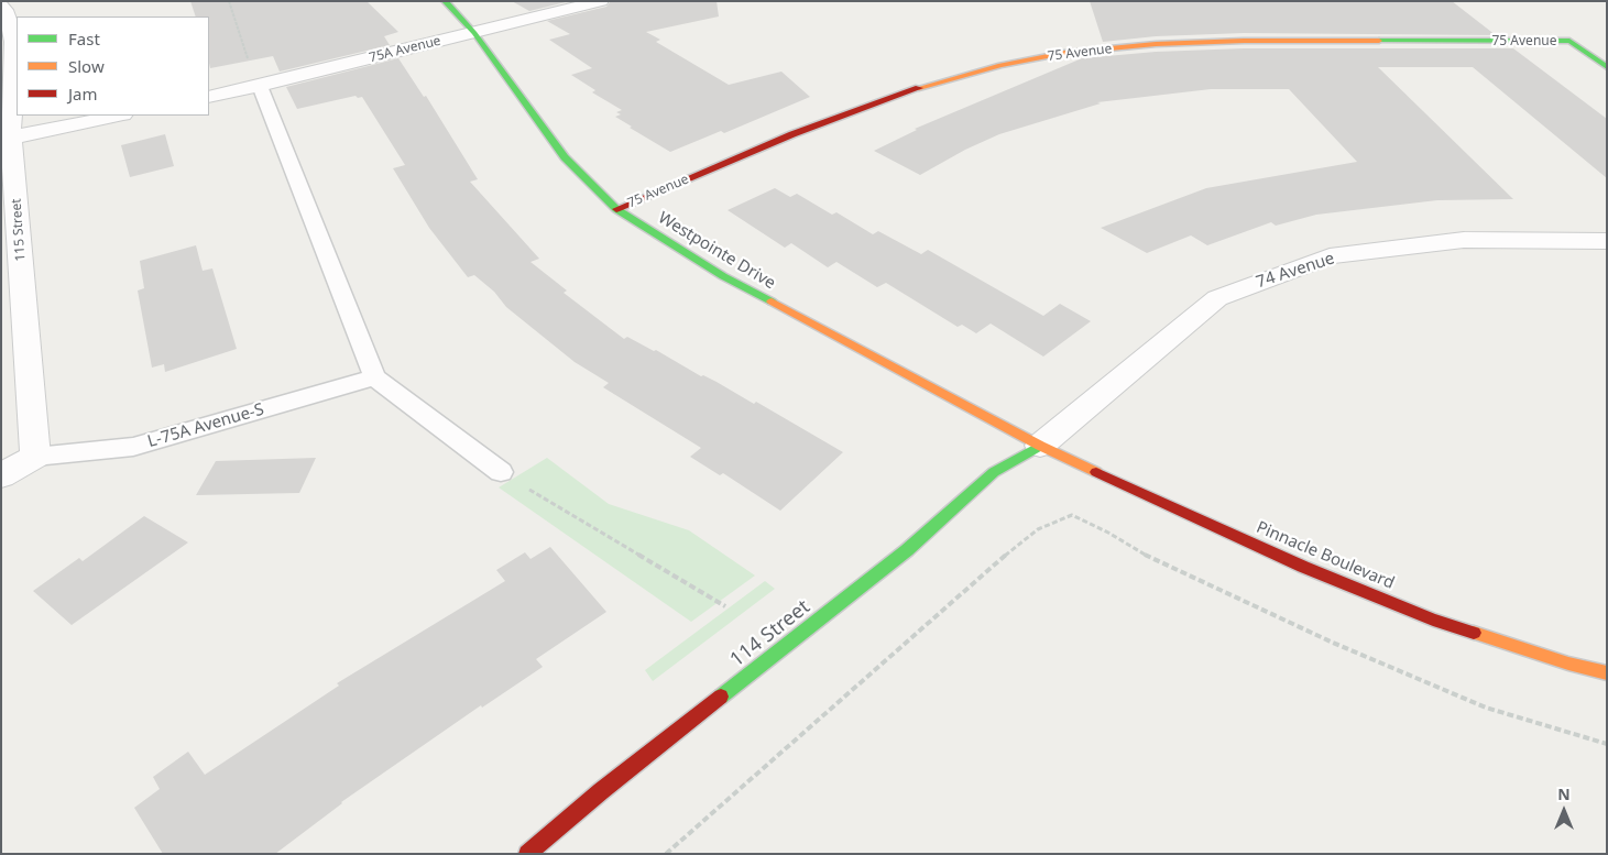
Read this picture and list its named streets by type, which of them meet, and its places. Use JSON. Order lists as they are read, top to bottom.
{
  "streets": {
    "street": [
      "75 Avenue",
      "75A Avenue",
      "115 Street",
      "Westpointe Drive",
      "74 Avenue",
      "Pinnacle Boulevard",
      "114 Street"
    ],
    "lane": ["L-75A Avenue-S"]
  },
  "crossings": [
    ["75 Avenue", "Westpointe Drive"],
    ["75A Avenue", "Westpointe Drive"],
    ["115 Street", "L-75A Avenue-S"],
    ["Westpointe Drive", "74 Avenue"],
    ["Westpointe Drive", "Pinnacle Boulevard"],
    ["Westpointe Drive", "114 Street"],
    ["74 Avenue", "Pinnacle Boulevard"],
    ["74 Avenue", "114 Street"],
    ["Pinnacle Boulevard", "114 Street"]
  ],
  "legend": ["Fast", "Slow", "Jam"],
  "north": "top"
}
